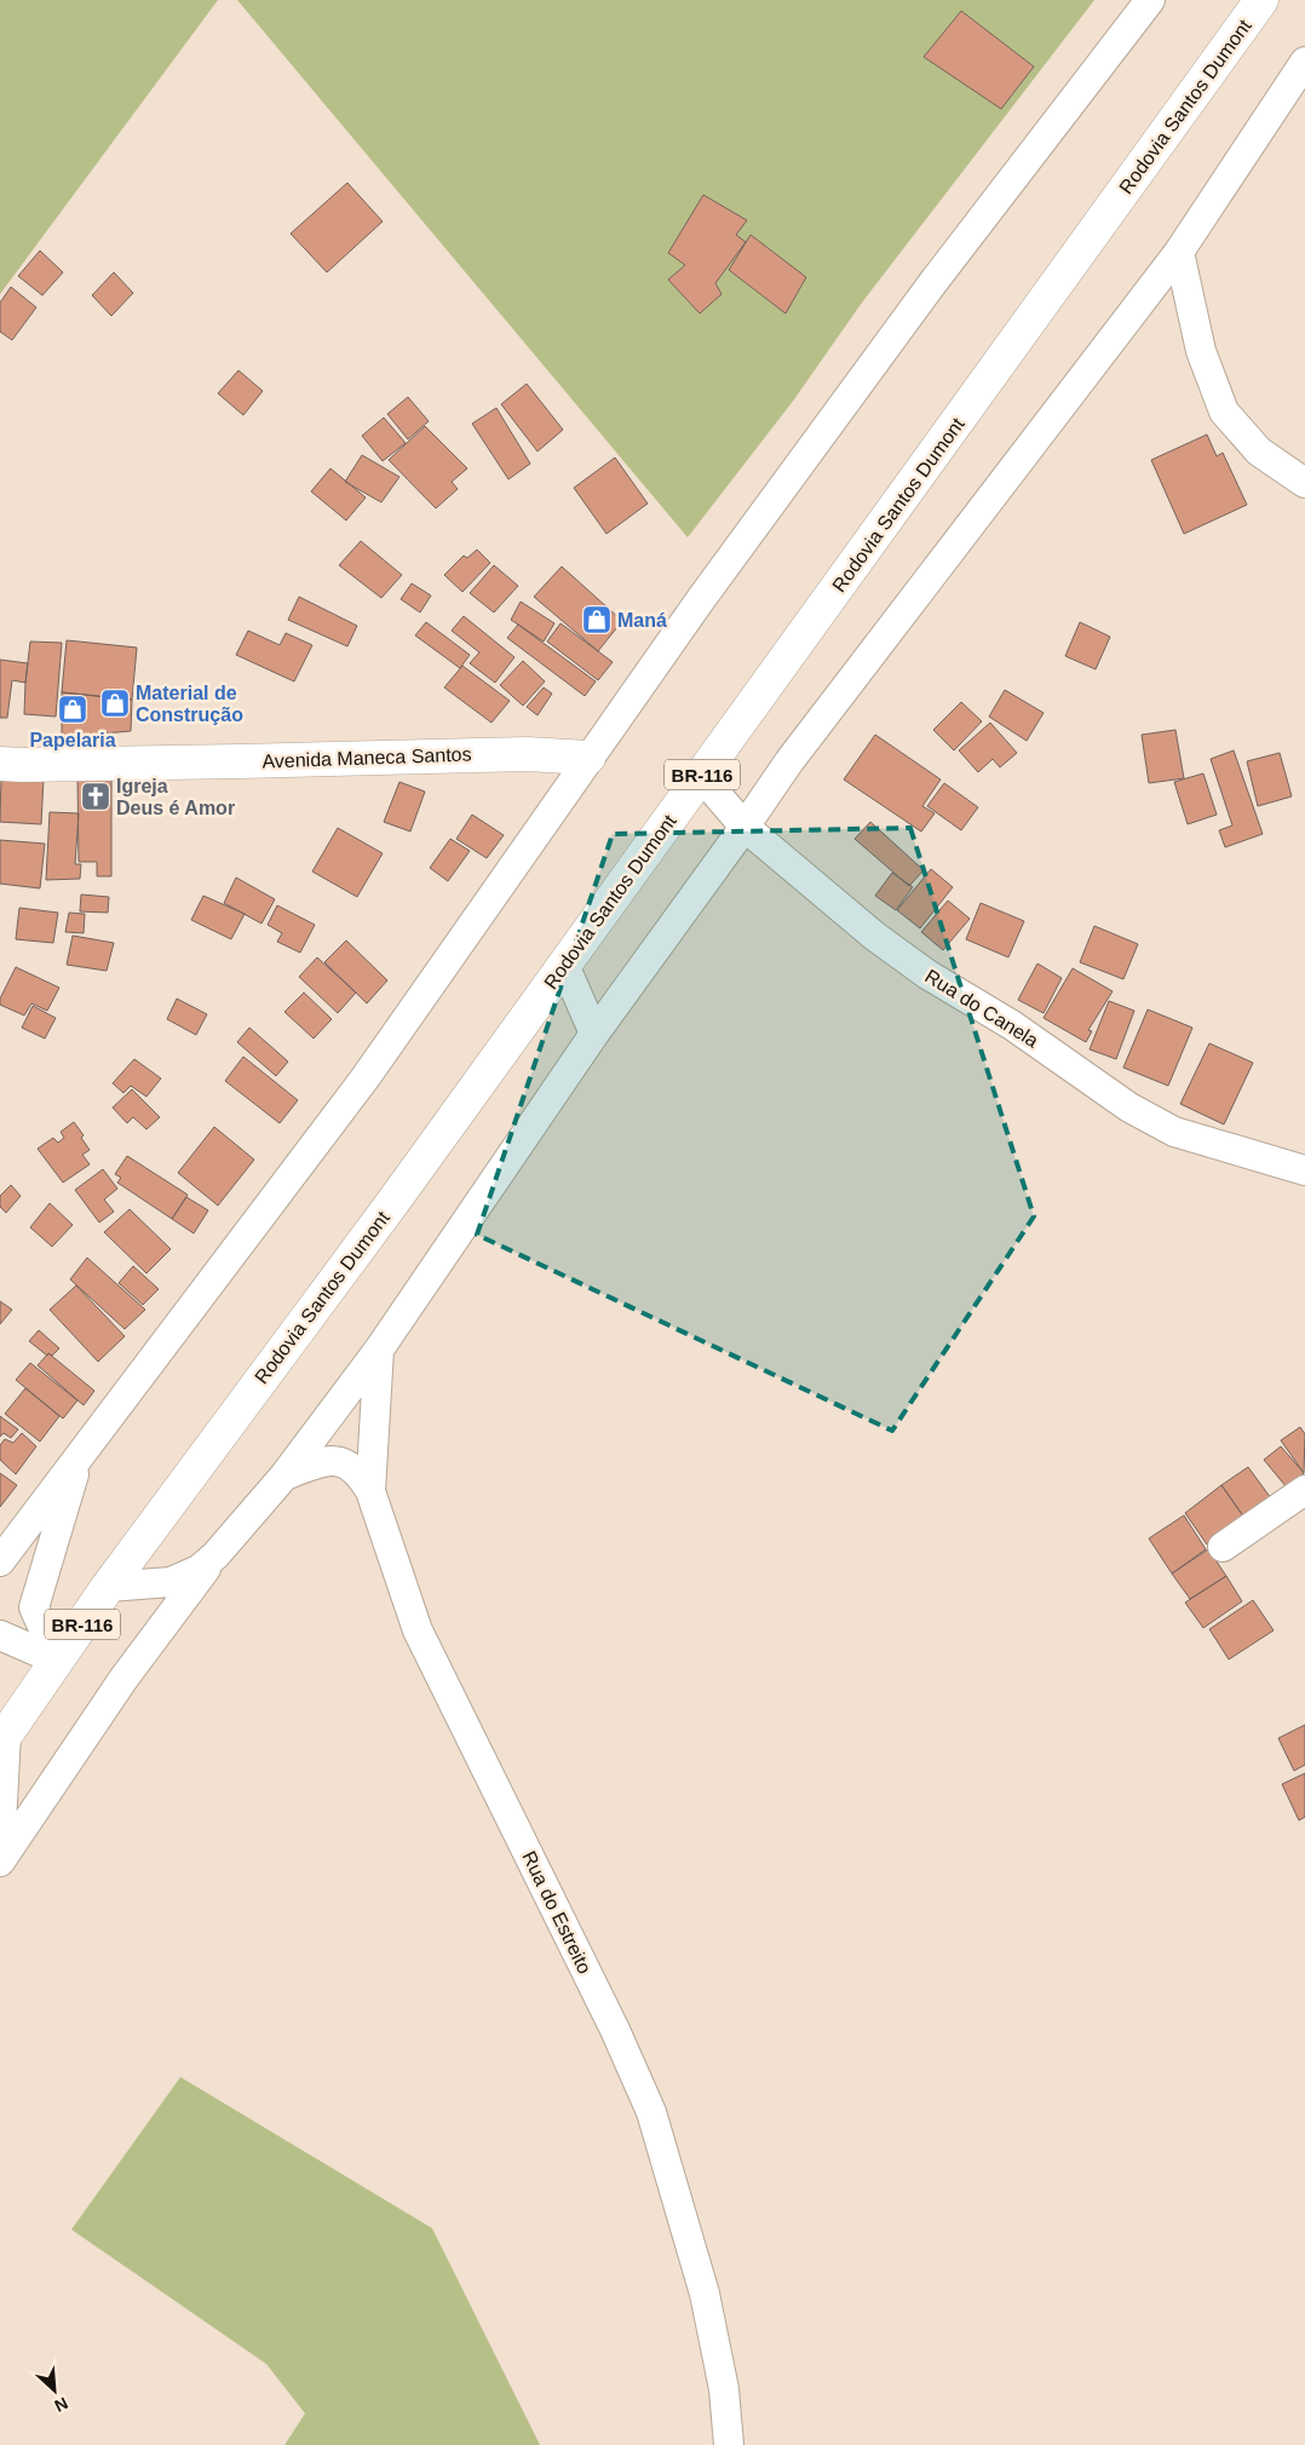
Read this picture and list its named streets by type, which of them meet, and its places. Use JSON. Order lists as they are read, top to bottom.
{
  "streets": {
    "main road": ["Rodovia Santos Dumont", "Avenida Maneca Santos", "BR-116"],
    "street": ["Rua do Canela", "Rua do Estreito"]
  },
  "crossings": [
    ["Rodovia Santos Dumont", "Rua do Canela"]
  ],
  "places": {
    "shop": ["Maná", "Material de Construção", "Papelaria"],
    "church": ["Igreja Deus é Amor"]
  },
  "north": "bottom right"
}
